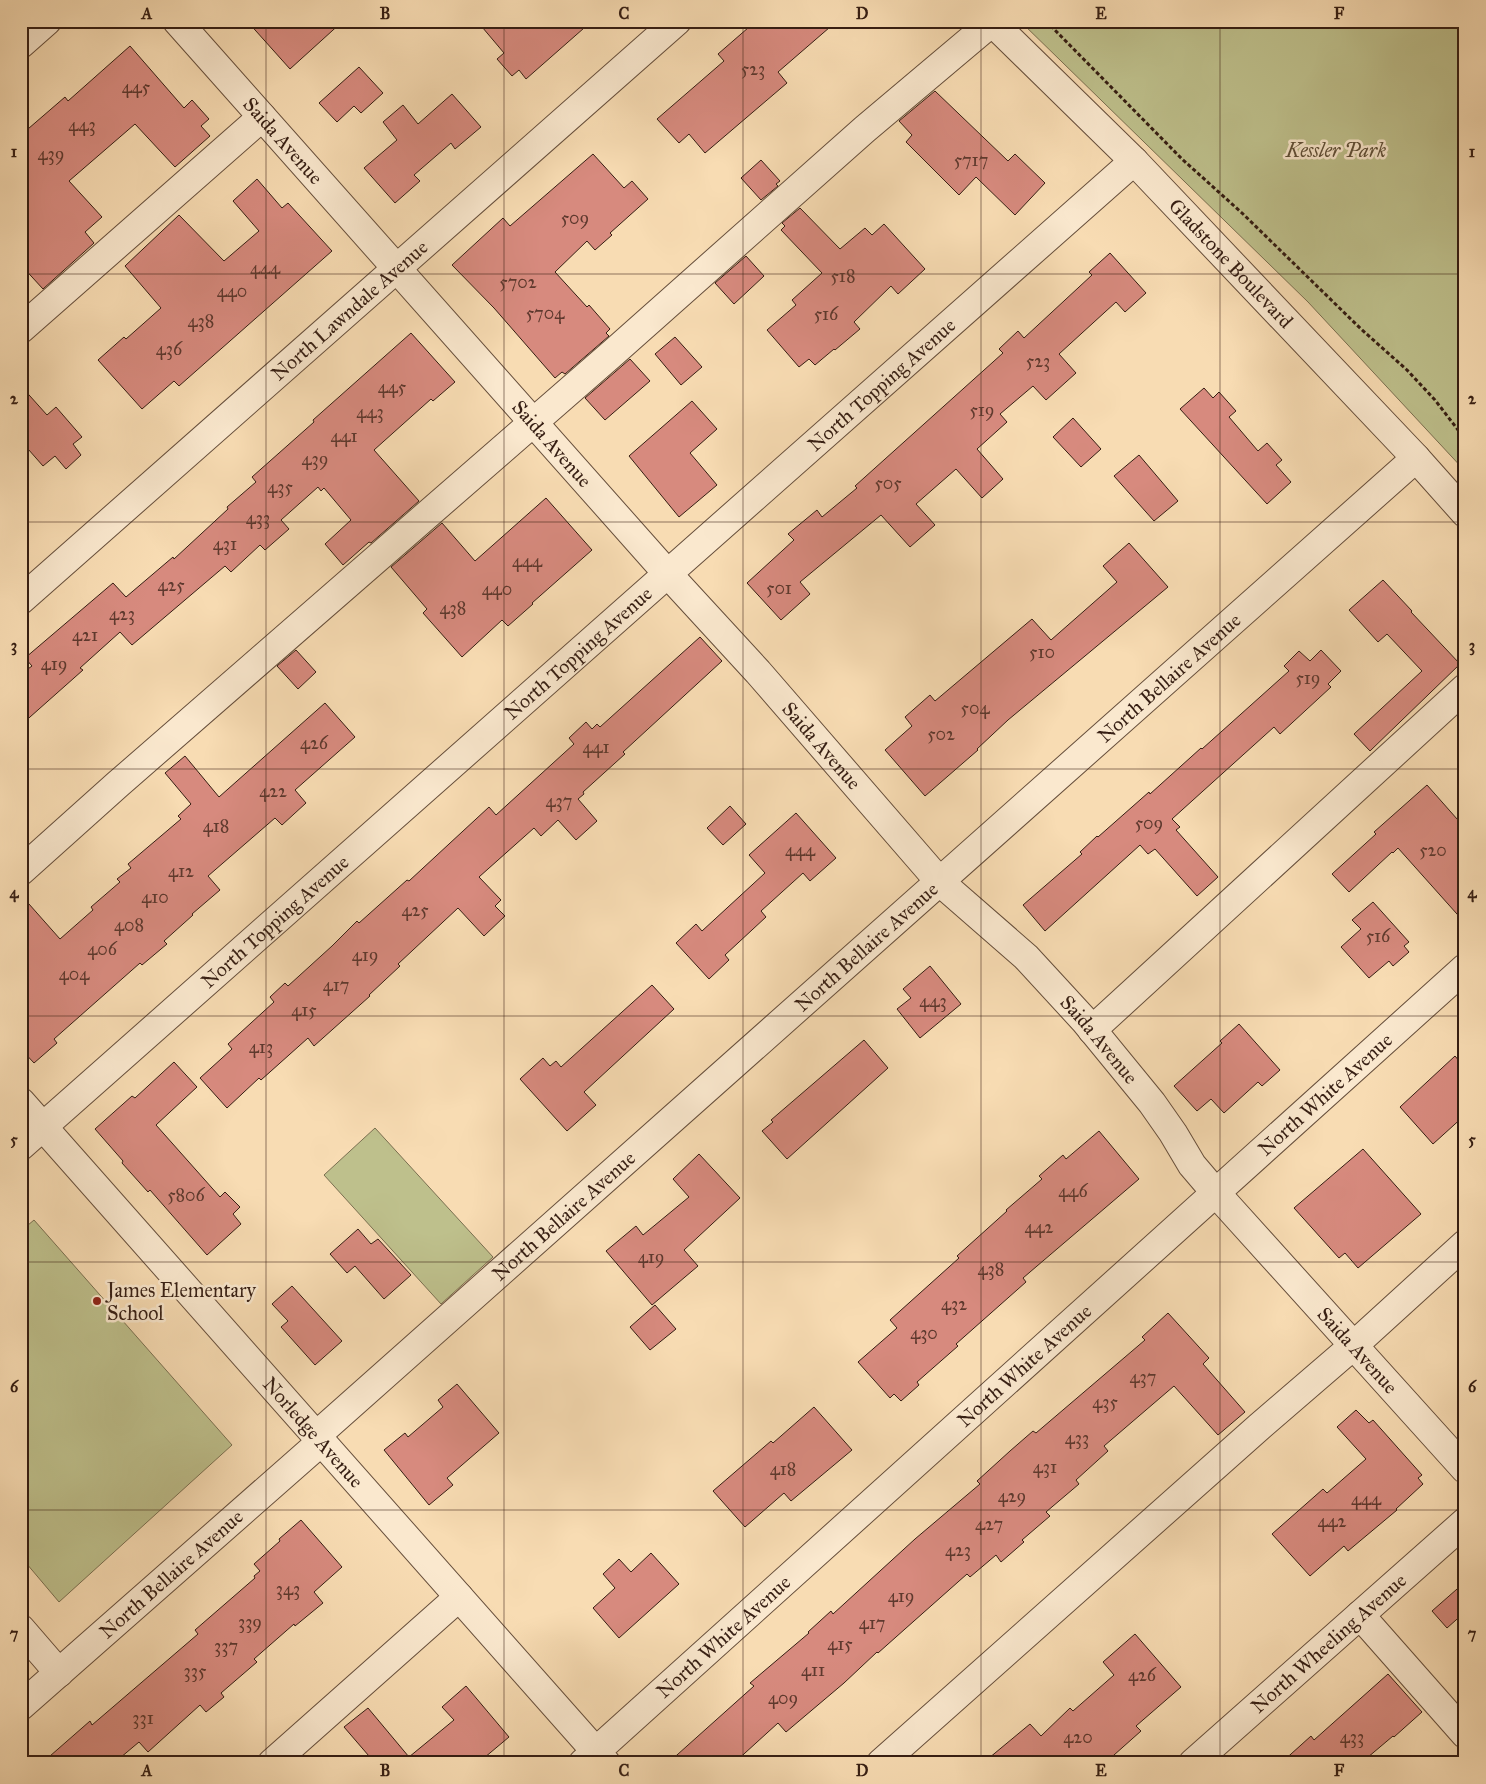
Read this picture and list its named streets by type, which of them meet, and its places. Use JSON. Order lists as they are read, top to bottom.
{
  "streets": {
    "street": [
      "Saida Avenue",
      "Gladstone Boulevard",
      "North Lawndale Avenue",
      "North Topping Avenue",
      "North Bellaire Avenue",
      "North White Avenue",
      "Norledge Avenue",
      "North Wheeling Avenue"
    ]
  },
  "crossings": [
    ["Saida Avenue", "North Lawndale Avenue"],
    ["Saida Avenue", "North Topping Avenue"],
    ["Saida Avenue", "North Bellaire Avenue"],
    ["Saida Avenue", "North White Avenue"],
    ["Gladstone Boulevard", "North Topping Avenue"],
    ["Gladstone Boulevard", "North Bellaire Avenue"],
    ["North Topping Avenue", "Norledge Avenue"],
    ["North Bellaire Avenue", "Norledge Avenue"],
    ["North White Avenue", "Norledge Avenue"]
  ],
  "parks": ["Kessler Park"],
  "places": ["James Elementary School"],
  "house_numbers": [
    "523",
    "445",
    "443",
    "439",
    "5717",
    "509",
    "444",
    "518",
    "5702",
    "440",
    "5704",
    "516",
    "438",
    "436",
    "523",
    "445",
    "519",
    "443",
    "441",
    "439",
    "505",
    "435",
    "433",
    "431",
    "444",
    "425",
    "501",
    "440",
    "438",
    "423",
    "421",
    "510",
    "419",
    "519",
    "504",
    "502",
    "426",
    "441",
    "422",
    "437",
    "509",
    "418",
    "444",
    "520",
    "412",
    "410",
    "425",
    "408",
    "516",
    "406",
    "419",
    "404",
    "417",
    "443",
    "415",
    "413",
    "446",
    "5806",
    "442",
    "419",
    "438",
    "432",
    "430",
    "437",
    "435",
    "433",
    "431",
    "418",
    "429",
    "444",
    "442",
    "427",
    "423",
    "343",
    "419",
    "339",
    "417",
    "415",
    "337",
    "411",
    "335",
    "426",
    "409",
    "331",
    "420",
    "433"
  ],
  "grid": {
    "columns": [
      "A",
      "B",
      "C",
      "D",
      "E",
      "F"
    ],
    "rows": [
      "1",
      "2",
      "3",
      "4",
      "5",
      "6",
      "7"
    ]
  }
}
